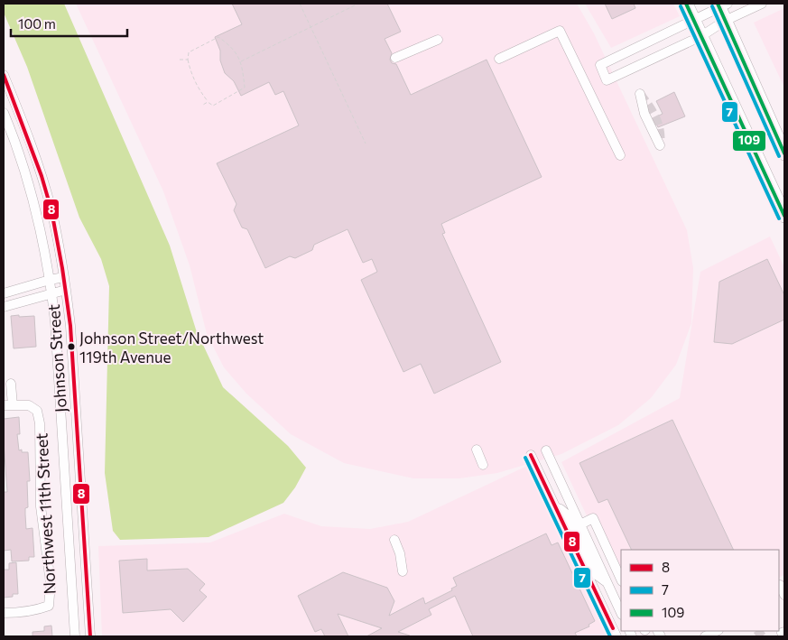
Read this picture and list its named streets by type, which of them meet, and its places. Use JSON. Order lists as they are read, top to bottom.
{
  "streets": {
    "street": ["Johnson Street", "Northwest 11th Street"]
  },
  "places": ["Johnson Street/Northwest 119th Avenue"],
  "lines": ["transit line 109", "transit line 7", "transit line 8"],
  "legend": ["8", "7", "109"],
  "scale_bar": "100 m"
}
